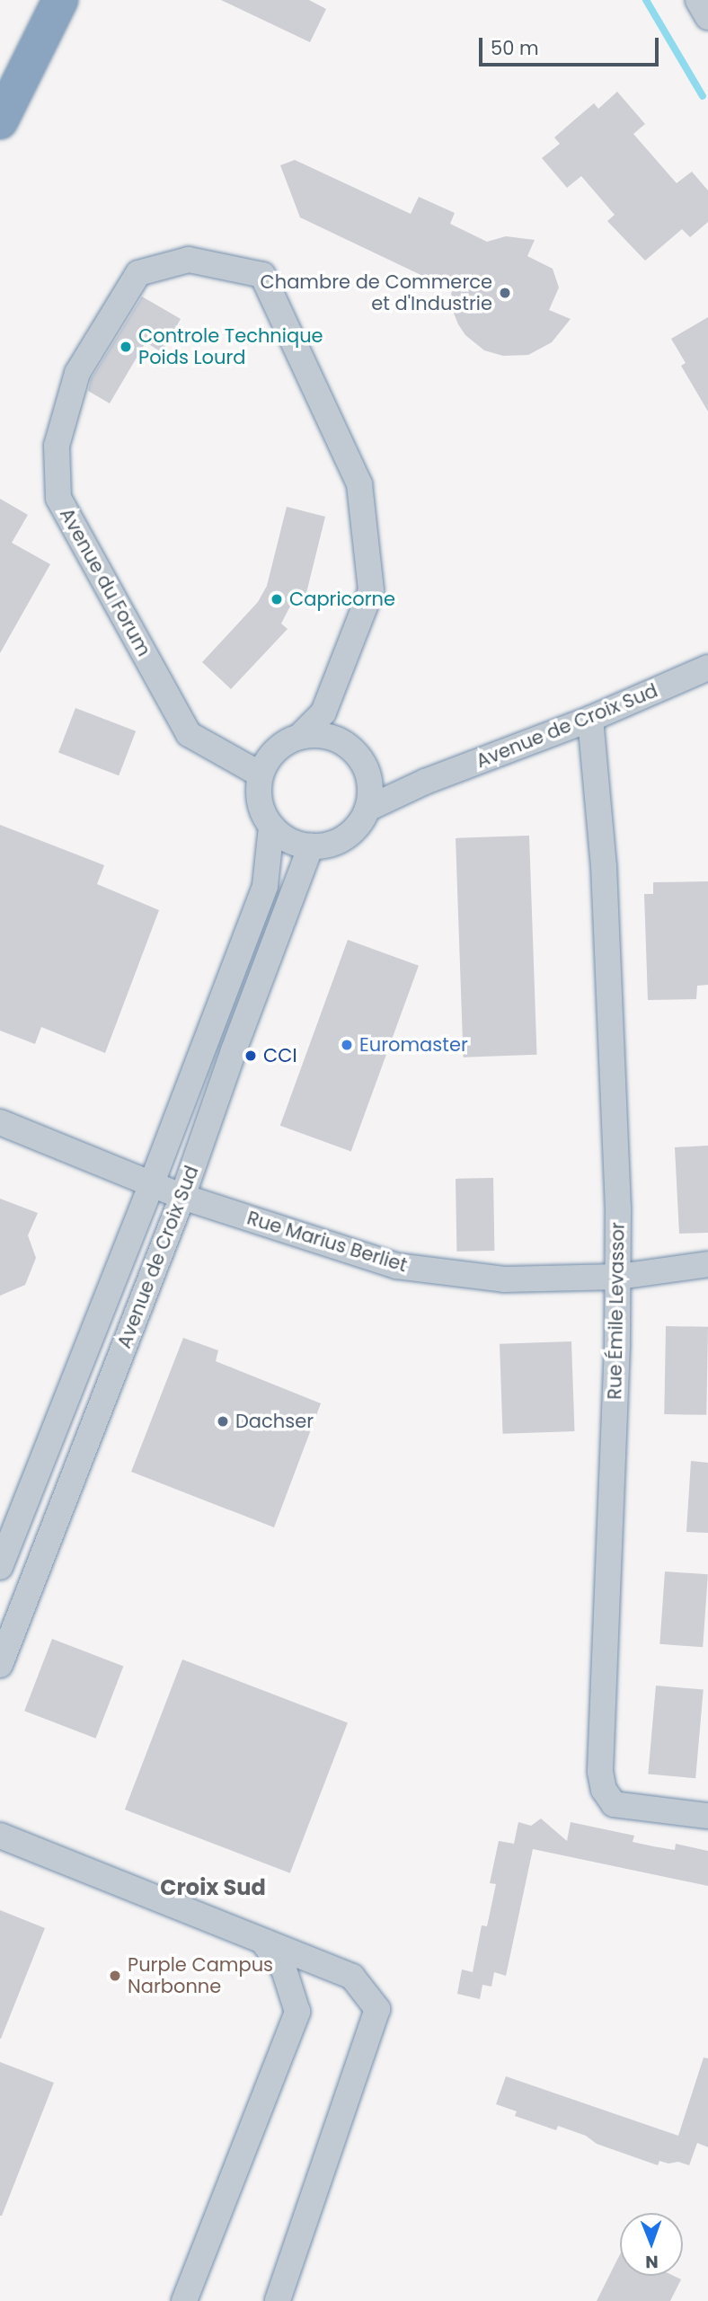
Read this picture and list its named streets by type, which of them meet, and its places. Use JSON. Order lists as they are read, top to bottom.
{
  "streets": {
    "street": [
      "Avenue du Forum",
      "Avenue de Croix Sud",
      "Rue Marius Berliet",
      "Rue Émile Levassor"
    ]
  },
  "crossings": [
    ["Avenue du Forum", "Avenue de Croix Sud"],
    ["Avenue de Croix Sud", "Rue Marius Berliet"],
    ["Avenue de Croix Sud", "Rue Émile Levassor"],
    ["Rue Marius Berliet", "Rue Émile Levassor"]
  ],
  "districts": ["Croix Sud"],
  "places": [
    "Chambre de Commerce et d'Industrie",
    "Controle Technique Poids Lourd",
    "Capricorne",
    "Euromaster",
    "CCI",
    "Dachser",
    "Purple Campus Narbonne"
  ],
  "scale_bar": "50 m",
  "north": "bottom"
}
